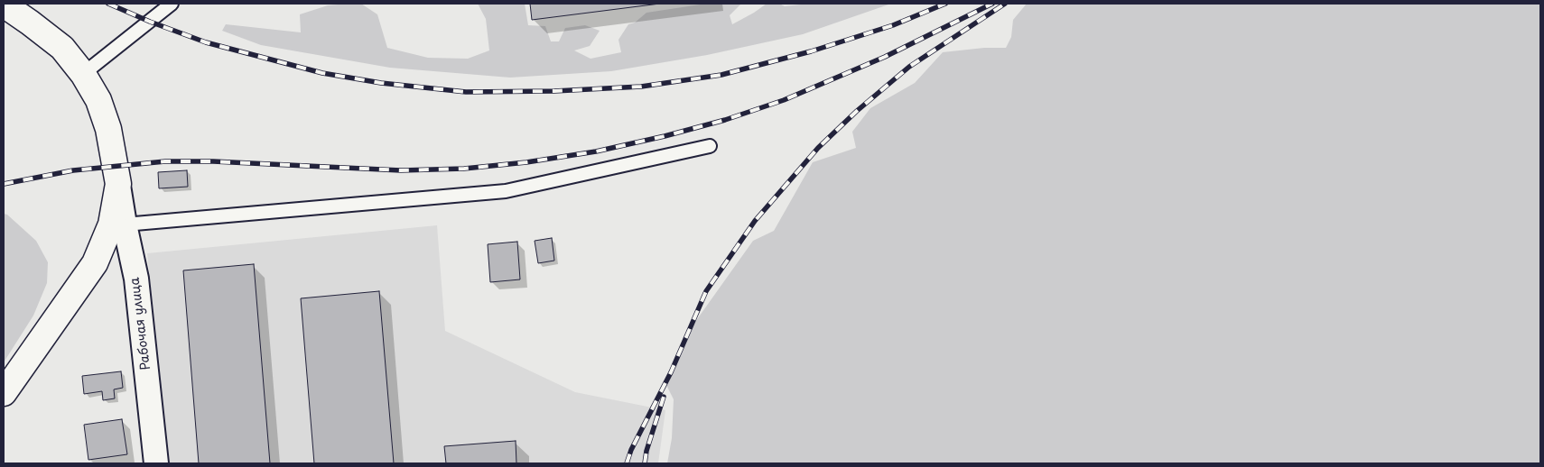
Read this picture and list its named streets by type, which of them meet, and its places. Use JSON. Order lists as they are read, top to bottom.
{
  "streets": {
    "street": ["Рабочая улица"]
  }
}
